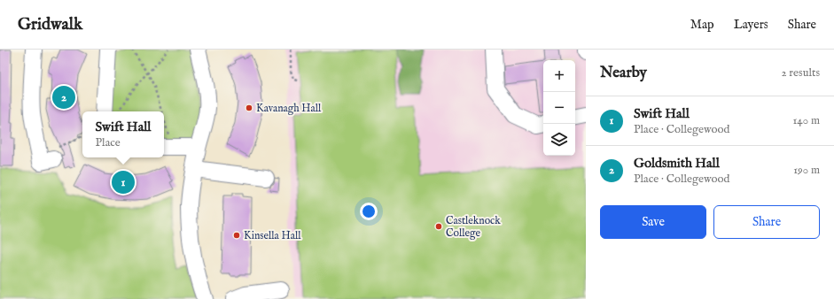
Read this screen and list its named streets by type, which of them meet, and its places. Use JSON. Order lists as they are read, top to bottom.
{
  "places": ["Kavanagh Hall", "Castleknock College", "Kinsella Hall"],
  "page": {
    "header": "Gridwalk",
    "nav": ["Map", "Layers", "Share"],
    "heading": ["Nearby", "2 results"],
    "map_buttons": ["+", "−"],
    "pins": ["2", "1"],
    "list": [
      {
        "mark": "1",
        "name": "Swift Hall",
        "note": "Place · Collegewood",
        "value": "140 m"
      },
      {
        "mark": "2",
        "name": "Goldsmith Hall",
        "note": "Place · Collegewood",
        "value": "190 m"
      }
    ],
    "popup": ["Swift Hall", "Place"],
    "buttons": ["Save", "Share"]
  }
}
